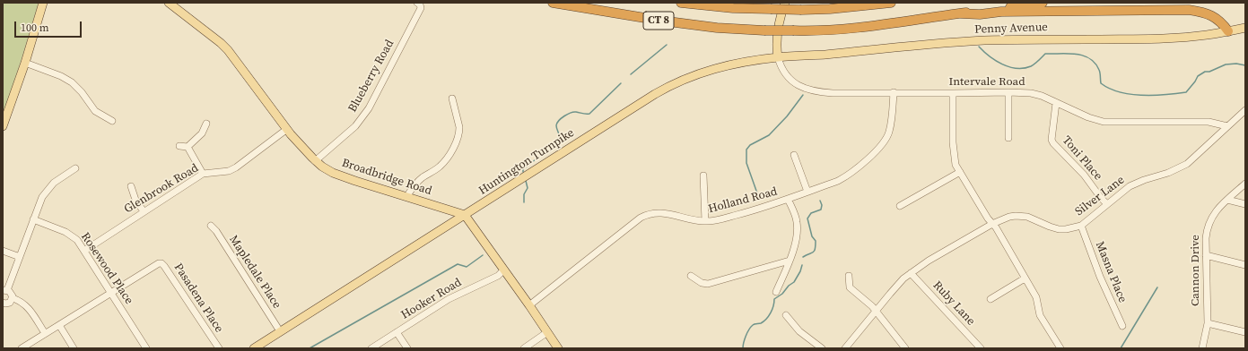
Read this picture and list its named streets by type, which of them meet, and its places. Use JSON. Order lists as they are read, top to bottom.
{
  "streets": {
    "highway": ["CT 8"],
    "main road": ["Penny Avenue", "Huntington Turnpike", "Broadbridge Road"],
    "street": [
      "Blueberry Road",
      "Intervale Road",
      "Toni Place",
      "Glenbrook Road",
      "Silver Lane",
      "Holland Road",
      "Rosewood Place",
      "Cannon Drive",
      "Mapledale Place",
      "Masna Place",
      "Pasadena Place",
      "Hooker Road",
      "Ruby Lane"
    ]
  },
  "crossings": [
    ["Penny Avenue", "Intervale Road"],
    ["Penny Avenue", "Huntington Turnpike"],
    ["Blueberry Road", "Broadbridge Road"],
    ["Intervale Road", "Toni Place"],
    ["Intervale Road", "Huntington Turnpike"],
    ["Intervale Road", "Silver Lane"],
    ["Toni Place", "Silver Lane"],
    ["Huntington Turnpike", "Broadbridge Road"],
    ["Huntington Turnpike", "Mapledale Place"],
    ["Broadbridge Road", "Glenbrook Road"],
    ["Glenbrook Road", "Rosewood Place"],
    ["Silver Lane", "Masna Place"],
    ["Silver Lane", "Ruby Lane"],
    ["Rosewood Place", "Pasadena Place"]
  ],
  "scale_bar": "100 m"
}
